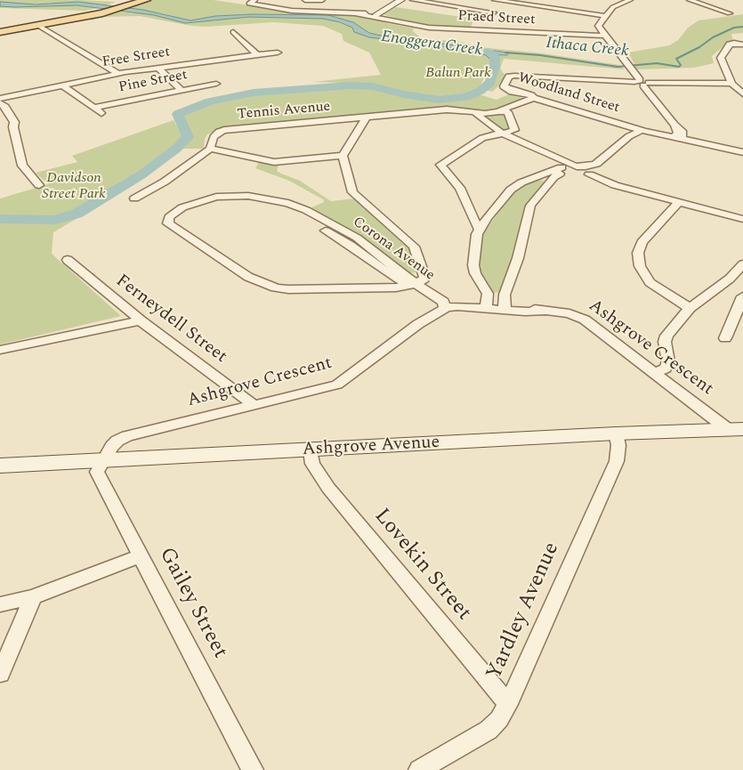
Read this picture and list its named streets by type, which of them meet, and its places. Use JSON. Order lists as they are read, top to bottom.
{
  "streets": {
    "main road": ["Ashgrove Avenue"],
    "street": [
      "Praed Street",
      "Free Street",
      "Pine Street",
      "Woodland Street",
      "Tennis Avenue",
      "Corona Avenue",
      "Ferneydell Street",
      "Ashgrove Crescent",
      "Lovekin Street",
      "Gailey Street",
      "Yardley Avenue"
    ]
  },
  "crossings": [
    ["Corona Avenue", "Ashgrove Crescent"],
    ["Ferneydell Street", "Ashgrove Crescent"],
    ["Ashgrove Crescent", "Ashgrove Avenue"],
    ["Ashgrove Crescent", "Gailey Street"],
    ["Ashgrove Avenue", "Lovekin Street"],
    ["Ashgrove Avenue", "Gailey Street"],
    ["Ashgrove Avenue", "Yardley Avenue"],
    ["Lovekin Street", "Yardley Avenue"]
  ],
  "water": ["Enoggera Creek", "Ithaca Creek"],
  "parks": ["Balun Park", "Davidson Street Park"]
}
